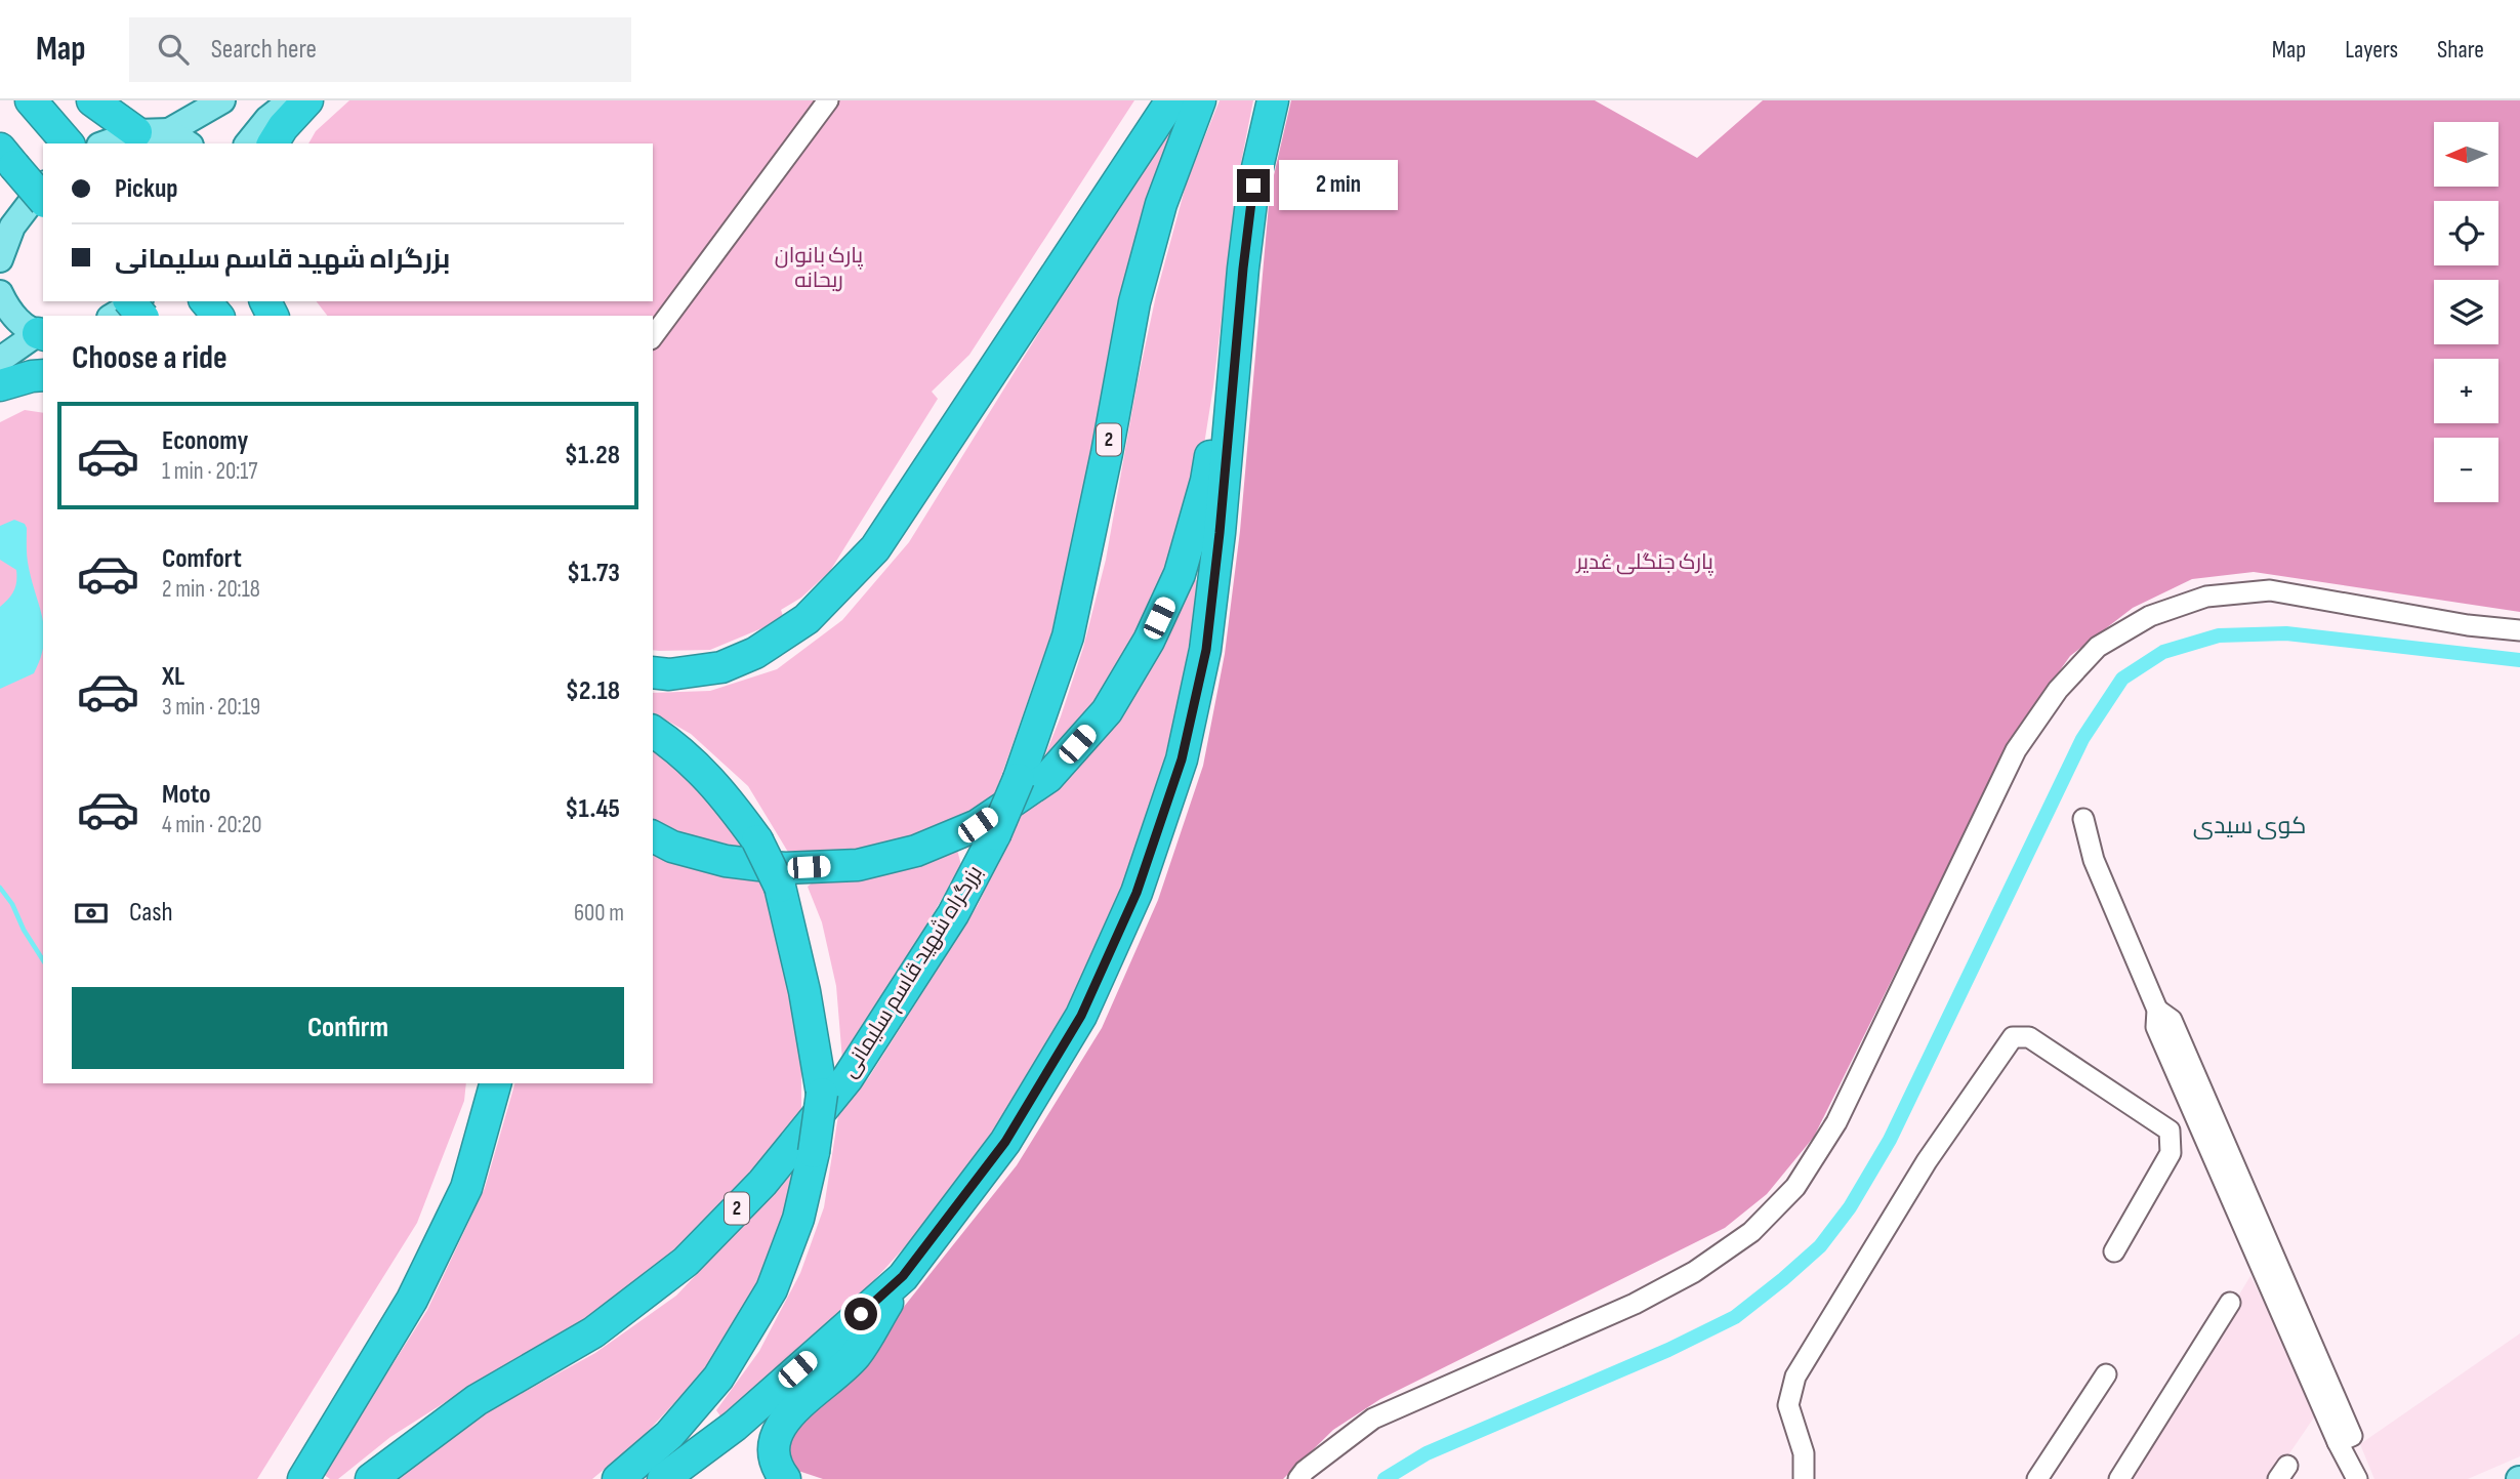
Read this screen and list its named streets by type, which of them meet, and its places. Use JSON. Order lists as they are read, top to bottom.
{
  "streets": {
    "highway": ["2", "بزرگراه شهید قاسم سلیمانی"]
  },
  "districts": ["کوی سیدی"],
  "parks": ["پارک بانوان ریحانه", "پارک جنگلی غدیر"],
  "north": "left",
  "page": {
    "header": "Map",
    "search": "Search here",
    "nav": ["Map", "Layers", "Share"],
    "map_buttons": ["+", "−"],
    "banner": ["Pickup", "بزرگراه شهید قاسم سلیمانی"],
    "bubble": "2 min",
    "heading": "Choose a ride",
    "list": [
      {
        "name": "Economy",
        "note": "1 min · 20:17",
        "value": "$1.28"
      },
      {
        "name": "Comfort",
        "note": "2 min · 20:18",
        "value": "$1.73"
      },
      {
        "name": "XL",
        "note": "3 min · 20:19",
        "value": "$2.18"
      },
      {
        "name": "Moto",
        "note": "4 min · 20:20",
        "value": "$1.45"
      }
    ],
    "pay": ["Cash", "600 m"],
    "buttons": "Confirm"
  }
}
